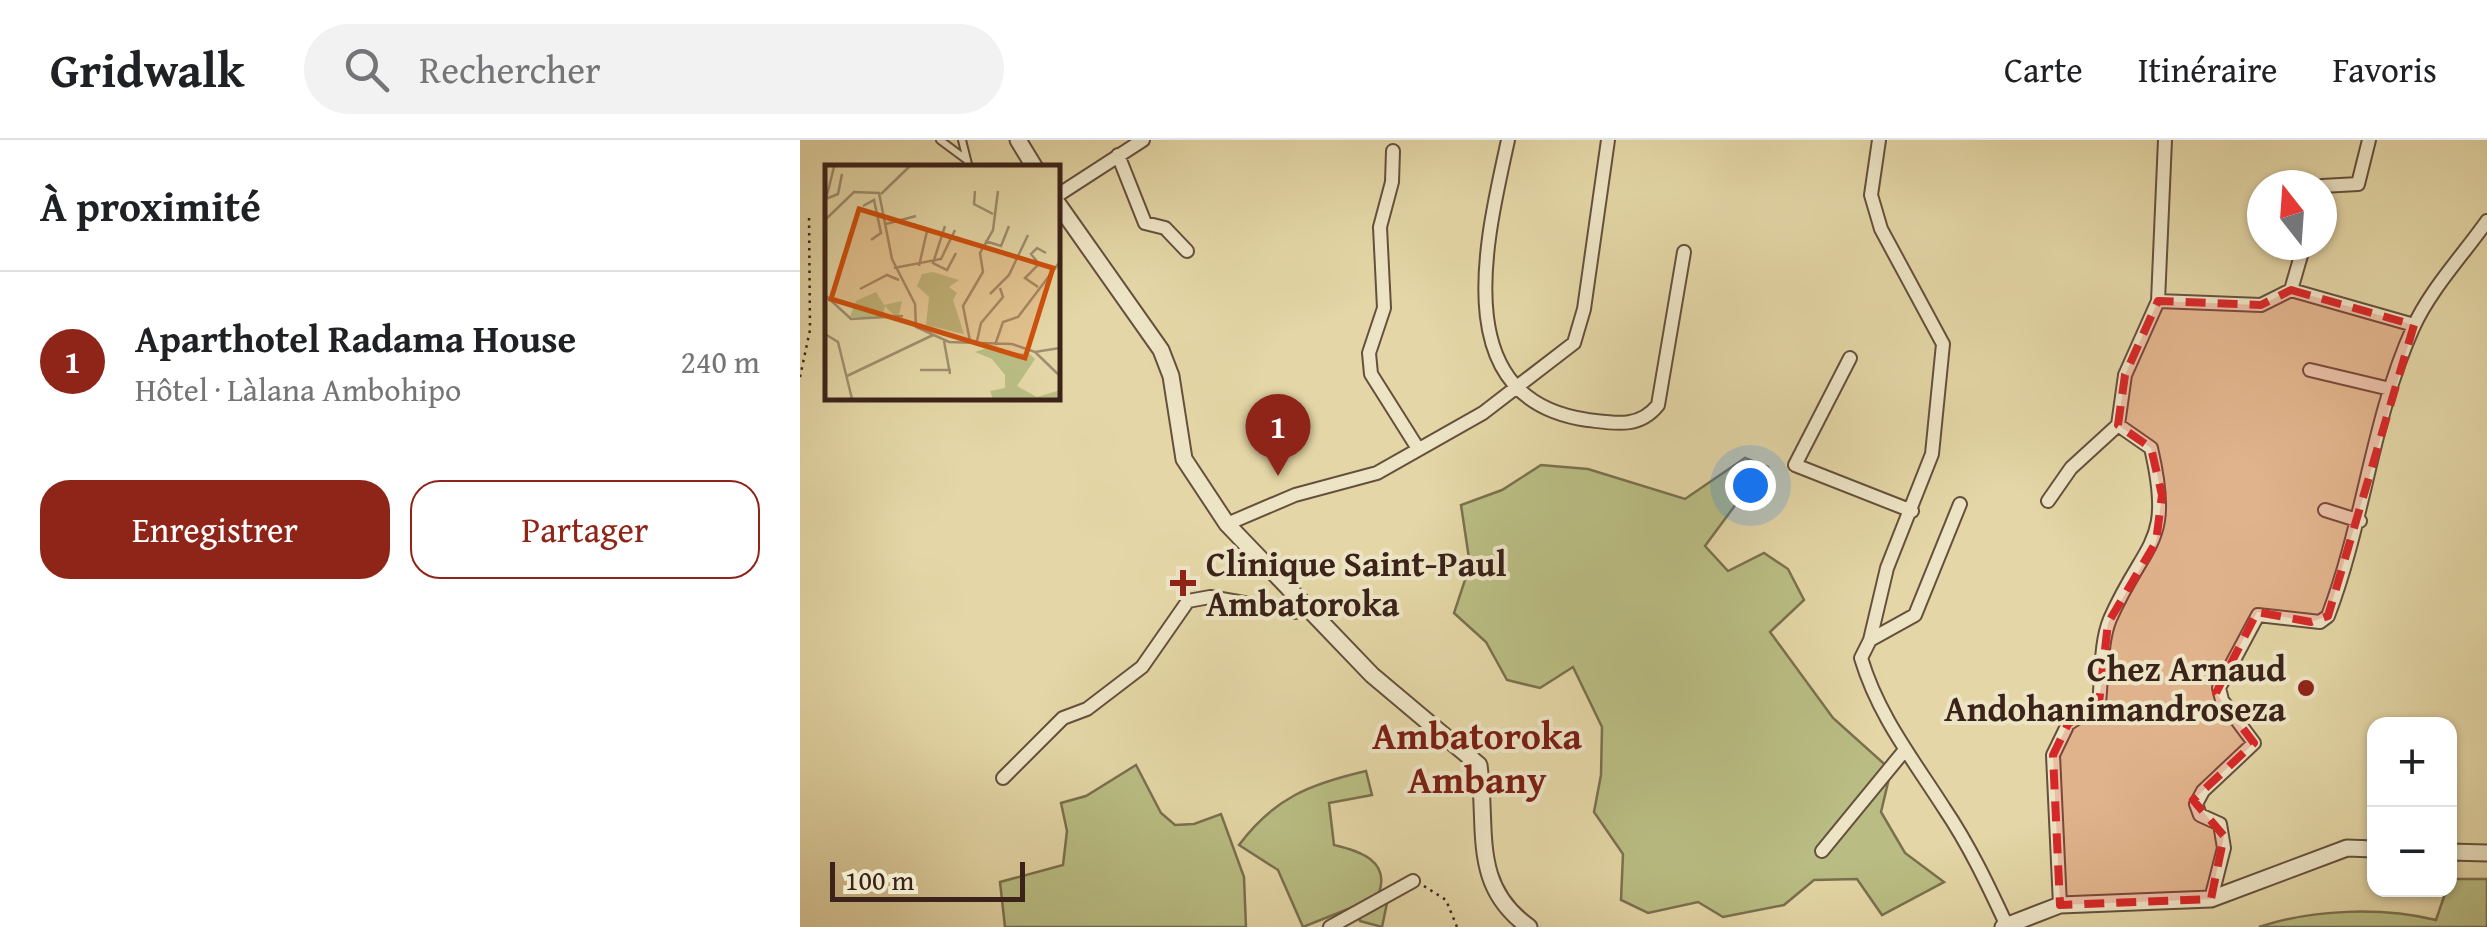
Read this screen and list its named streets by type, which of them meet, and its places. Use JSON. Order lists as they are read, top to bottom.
{
  "districts": ["Ambatoroka Ambany"],
  "places": {
    "health": ["Clinique Saint-Paul Ambatoroka"],
    "other": ["Chez Arnaud Andohanimandroseza"]
  },
  "scale_bar": "100 m",
  "north": "top",
  "page": {
    "header": "Gridwalk",
    "search": "Rechercher",
    "nav": ["Carte", "Itinéraire", "Favoris"],
    "heading": "À proximité",
    "list": [
      {
        "mark": "1",
        "name": "Aparthotel Radama House",
        "note": "Hôtel · Làlana Ambohipo",
        "value": "240 m"
      }
    ],
    "pins": "1",
    "buttons": ["Enregistrer", "Partager"],
    "map_buttons": ["+", "−"],
    "scale": "100 m"
  }
}
